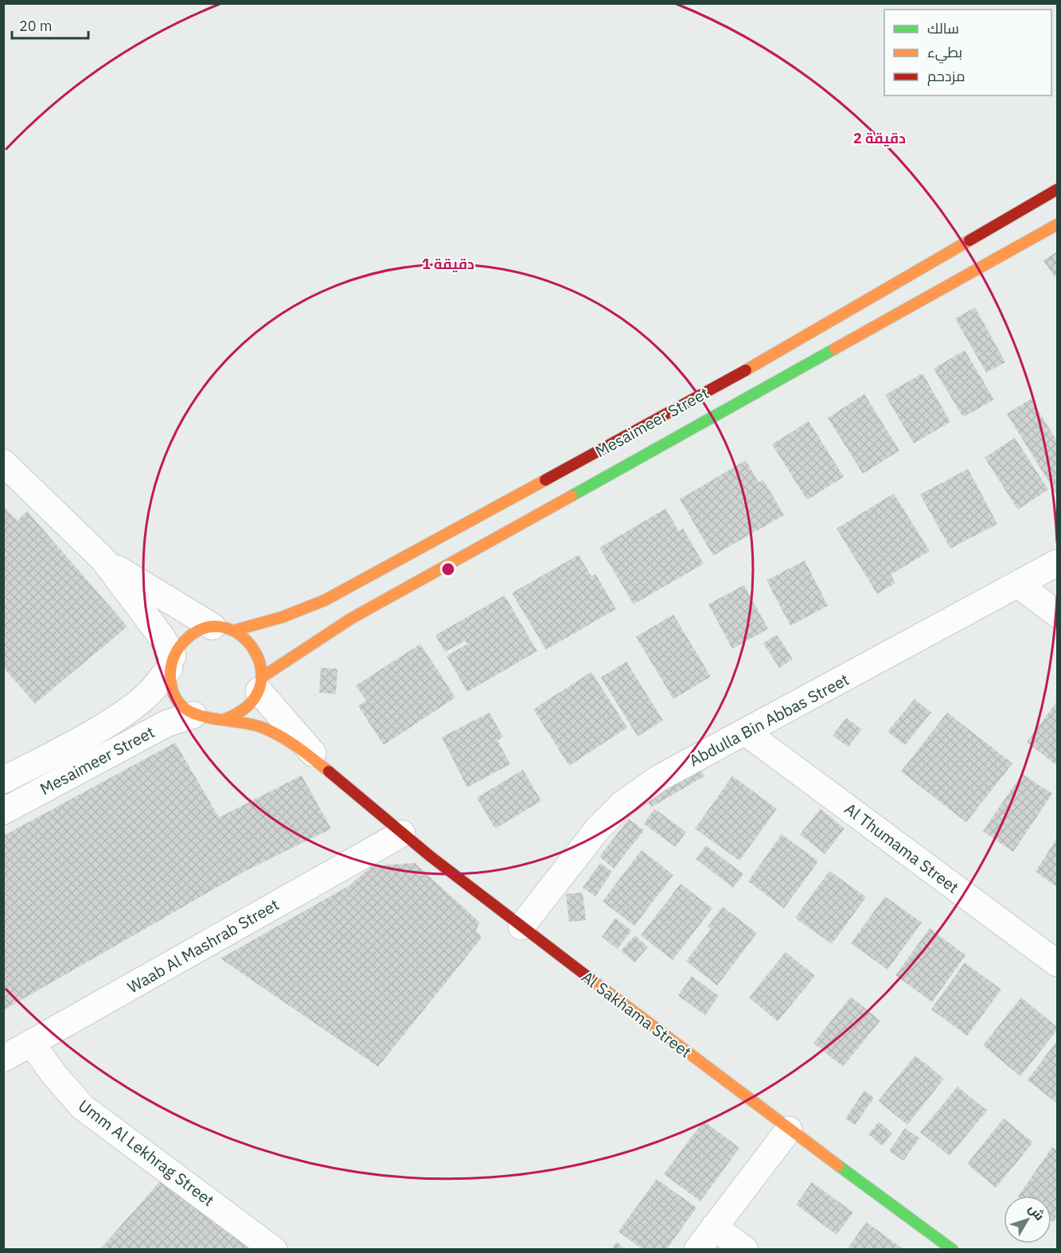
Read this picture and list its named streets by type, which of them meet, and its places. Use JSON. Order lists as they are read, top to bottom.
{
  "streets": {
    "street": [
      "Mesaimeer Street",
      "Abdulla Bin Abbas Street",
      "Al Thumama Street",
      "Waab Al Mashrab Street",
      "Al Sakhama Street",
      "Umm Al Lekhrag Street"
    ]
  },
  "crossings": [
    ["Mesaimeer Street", "Al Sakhama Street"],
    ["Abdulla Bin Abbas Street", "Al Thumama Street"],
    ["Abdulla Bin Abbas Street", "Al Sakhama Street"],
    ["Waab Al Mashrab Street", "Al Sakhama Street"],
    ["Waab Al Mashrab Street", "Umm Al Lekhrag Street"]
  ],
  "legend": ["سالك", "بطيء", "مزدحم"],
  "scale_bar": "20 m",
  "north": "top right",
  "rings": ["2 دقيقة", "1 دقيقة"]
}
